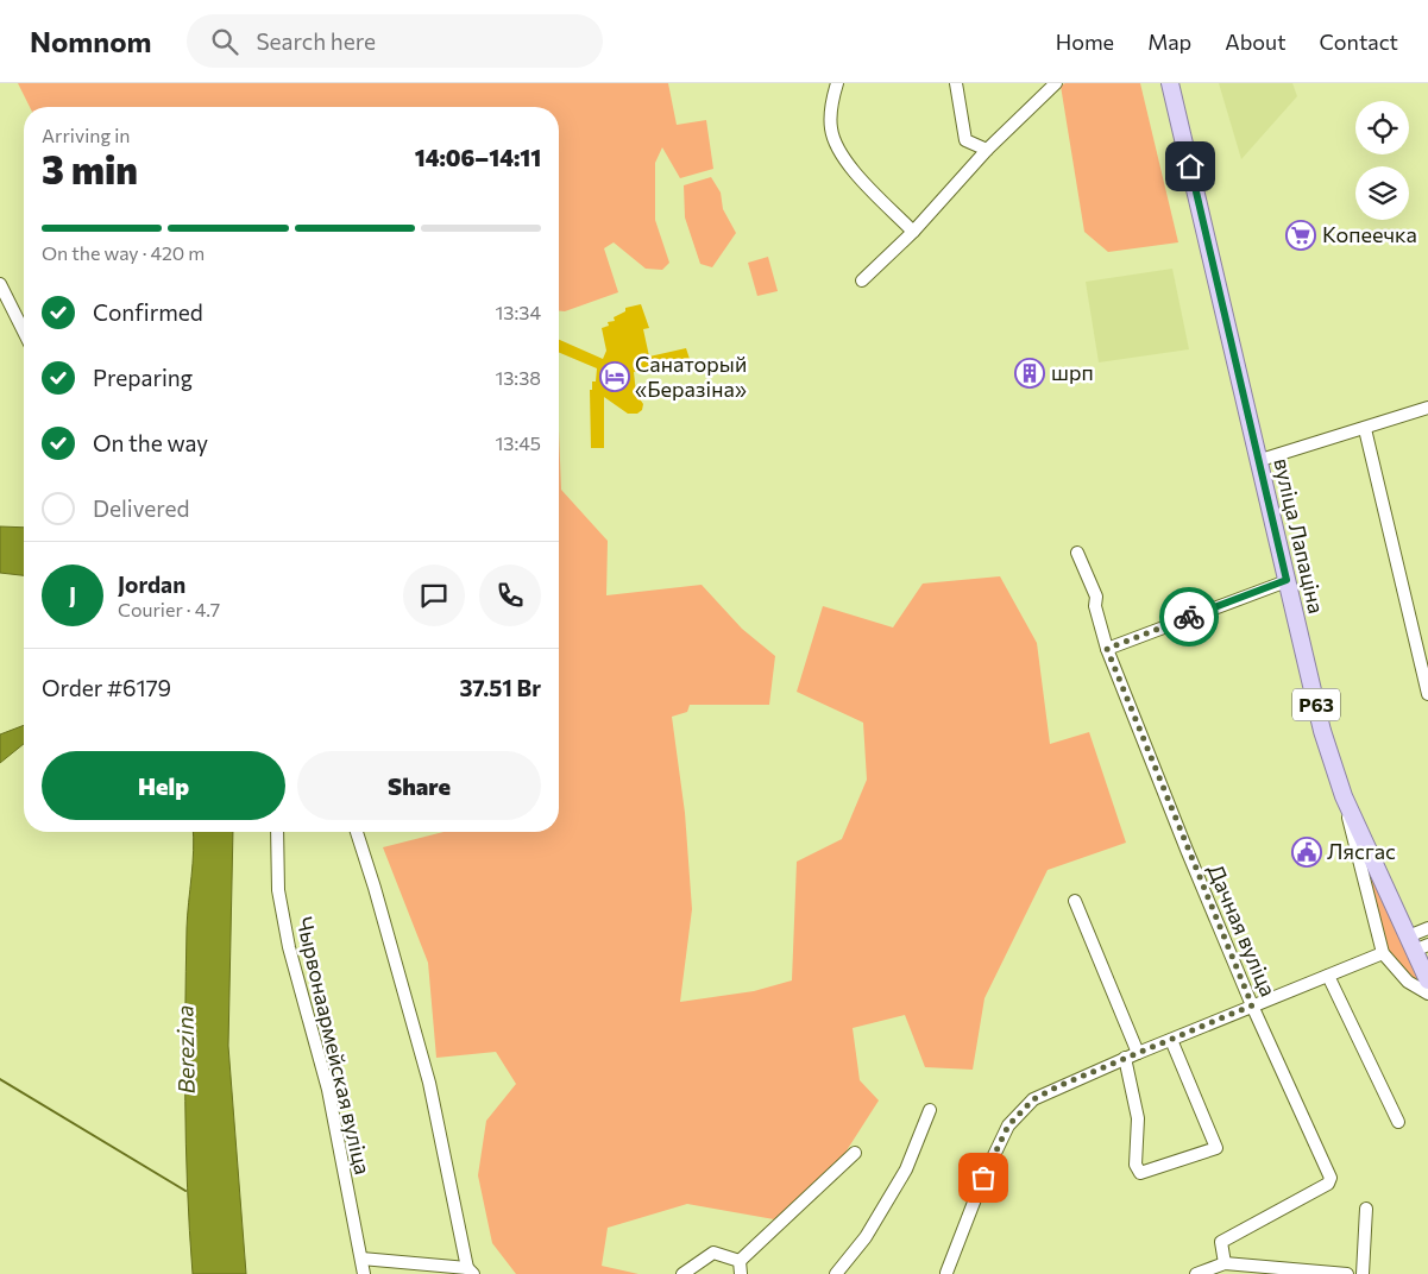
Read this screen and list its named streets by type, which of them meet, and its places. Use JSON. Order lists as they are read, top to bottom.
{
  "streets": {
    "main road": ["вуліца Лапаціна", "Р63"],
    "street": ["Дачная вуліца", "Чырвонаармейская вуліца"]
  },
  "water": ["Berezina"],
  "places": {
    "supermarket": ["Копеечка"],
    "building": ["шрп"],
    "hotel": ["Санаторый «Беразіна»"],
    "public building": ["Лясгас"]
  },
  "page": {
    "header": "Nomnom",
    "search": "Search here",
    "nav": [
      "Home",
      "Map",
      "About",
      "Contact"
    ],
    "heading": ["3 min", "Arriving in", "14:06–14:11"],
    "panel": [
      "Jordan",
      "Courier · 4.7",
      "Order #6179",
      "37.51 Br"
    ],
    "bar": "On the way · 420 m",
    "list": [
      ["Confirmed", "13:34"],
      ["Preparing", "13:38"],
      ["On the way", "13:45"],
      "Delivered"
    ],
    "round": "J",
    "buttons": ["Help", "Share"]
  }
}
